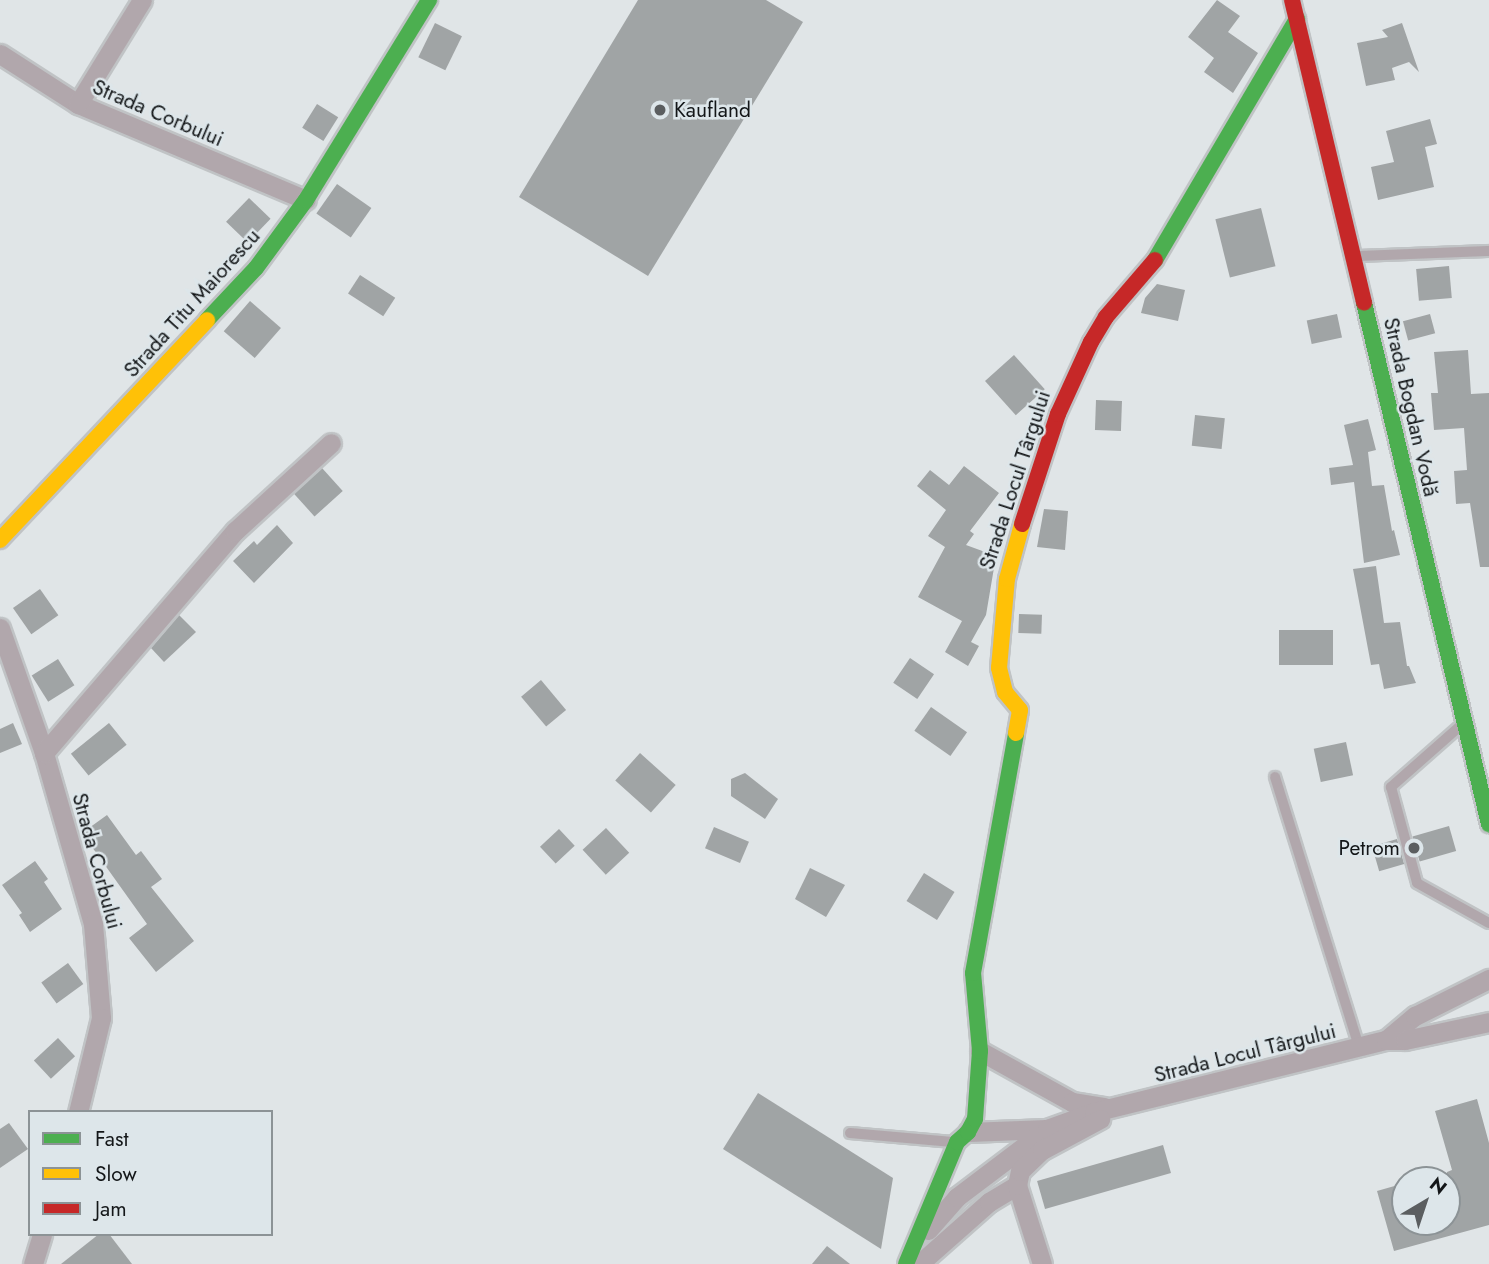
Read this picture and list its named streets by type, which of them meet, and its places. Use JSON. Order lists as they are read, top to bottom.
{
  "streets": {
    "street": [
      "Strada Corbului",
      "Strada Titu Maiorescu",
      "Strada Bogdan Vodă",
      "Strada Locul Târgului"
    ]
  },
  "crossings": [
    ["Strada Corbului", "Strada Titu Maiorescu"],
    ["Strada Bogdan Vodă", "Strada Locul Târgului"]
  ],
  "places": ["Kaufland", "Petrom"],
  "legend": ["Fast", "Slow", "Jam"],
  "north": "top right"
}
